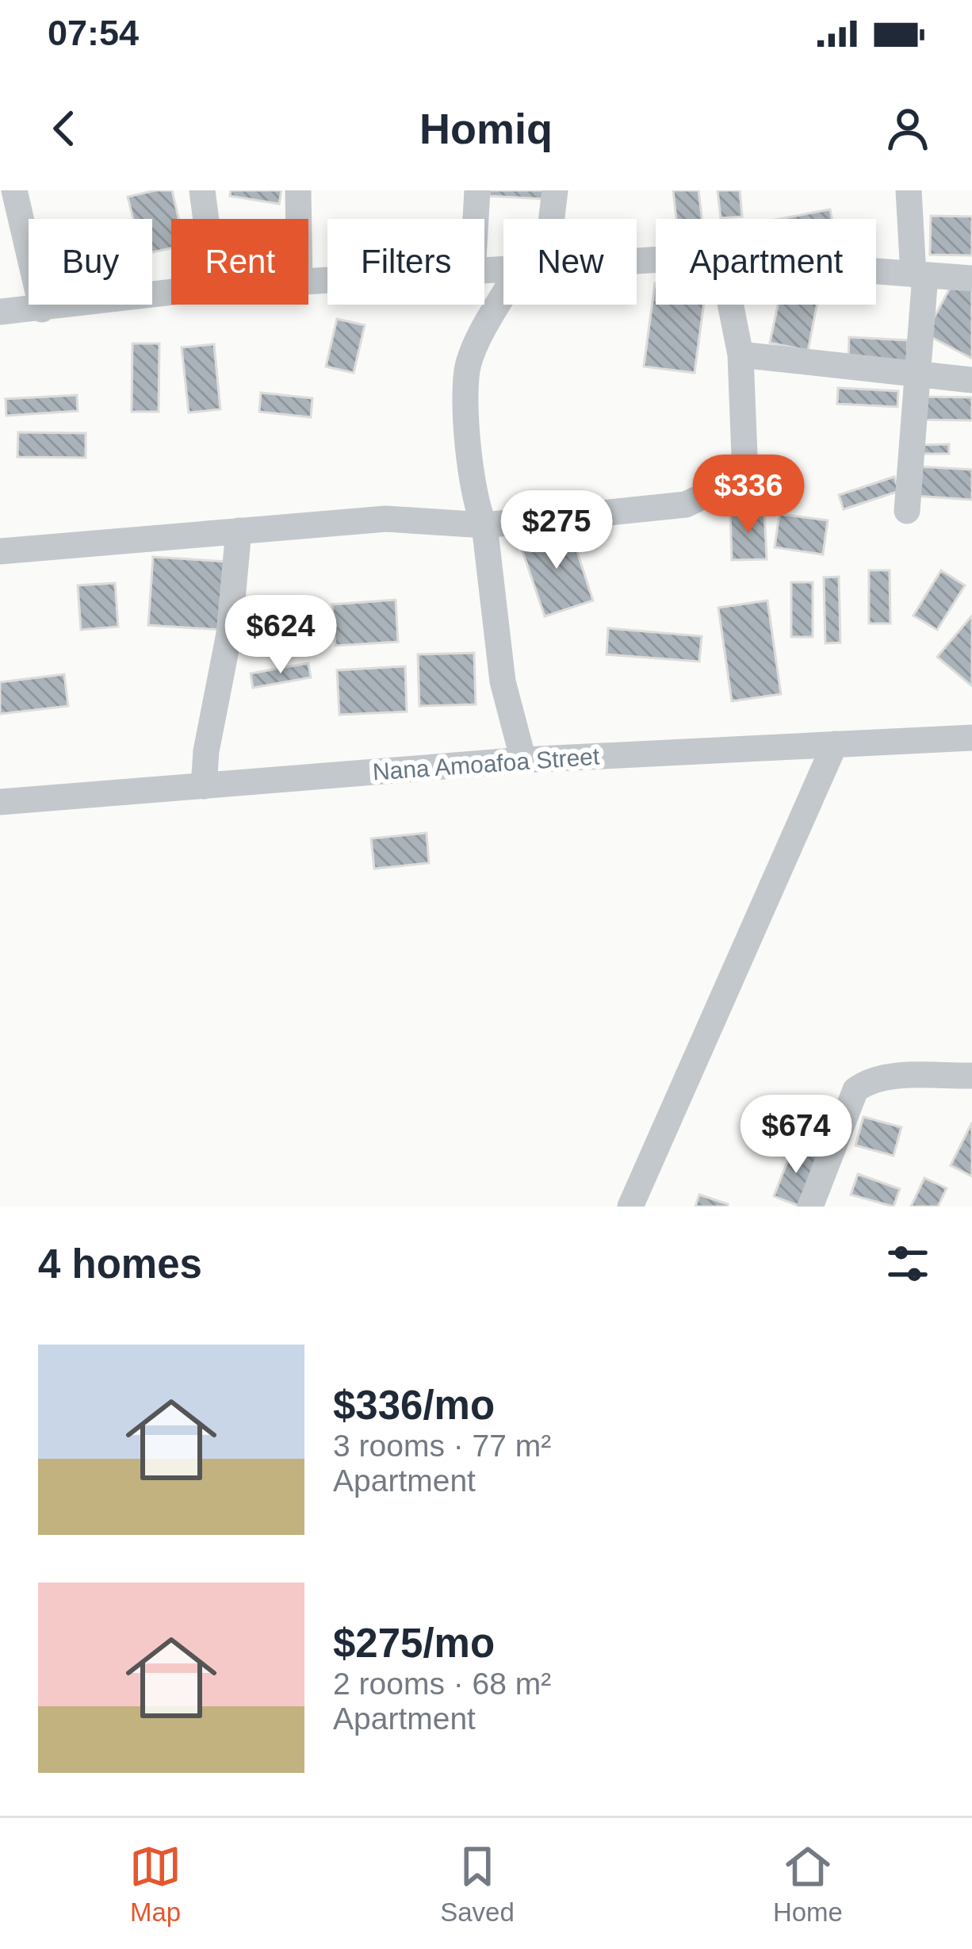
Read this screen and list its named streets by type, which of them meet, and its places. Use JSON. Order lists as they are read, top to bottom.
{
  "streets": {
    "street": ["Nana Amoafoa Street"]
  },
  "page": {
    "status": "07:54",
    "header": "Homiq",
    "chip": [
      "Buy",
      "Rent",
      "Filters",
      "New",
      "Apartment"
    ],
    "price": [
      "$336",
      "$275",
      "$624",
      "$674"
    ],
    "heading": "4 homes",
    "list": [
      {
        "name": "$336/mo",
        "note": "3 rooms · 77 m² · Apartment"
      },
      {
        "name": "$275/mo",
        "note": "2 rooms · 68 m² · Apartment"
      }
    ],
    "tabs": ["Map", "Saved", "Home"]
  }
}
